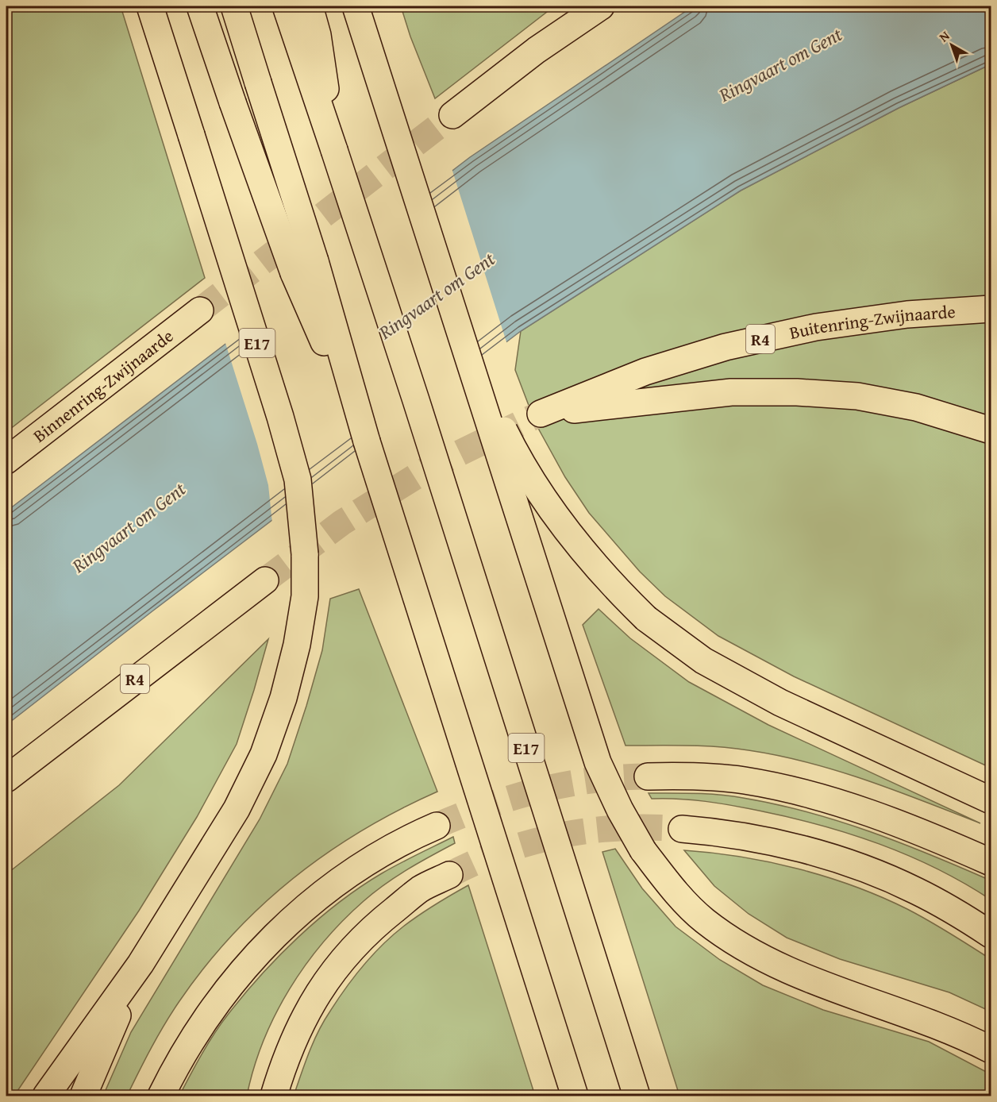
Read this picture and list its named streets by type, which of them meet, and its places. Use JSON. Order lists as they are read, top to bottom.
{
  "streets": {
    "highway": [
      "Buitenring-Zwijnaarde",
      "R4",
      "E17",
      "Binnenring-Zwijnaarde"
    ]
  },
  "water": ["Ringvaart om Gent"],
  "north": "top left"
}
